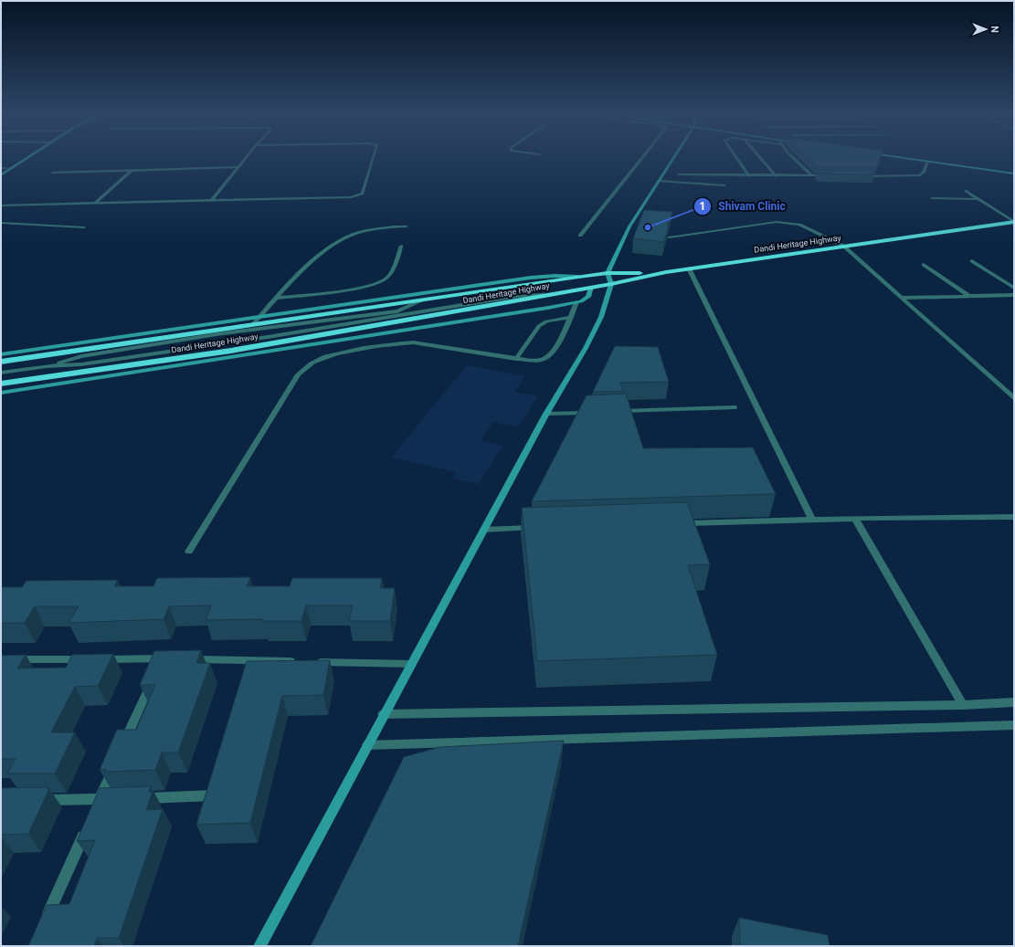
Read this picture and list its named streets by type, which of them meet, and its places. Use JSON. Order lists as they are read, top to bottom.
{
  "streets": {
    "highway": ["Dandi Heritage Highway"]
  },
  "places": ["Shivam Clinic"],
  "north": "right"
}
